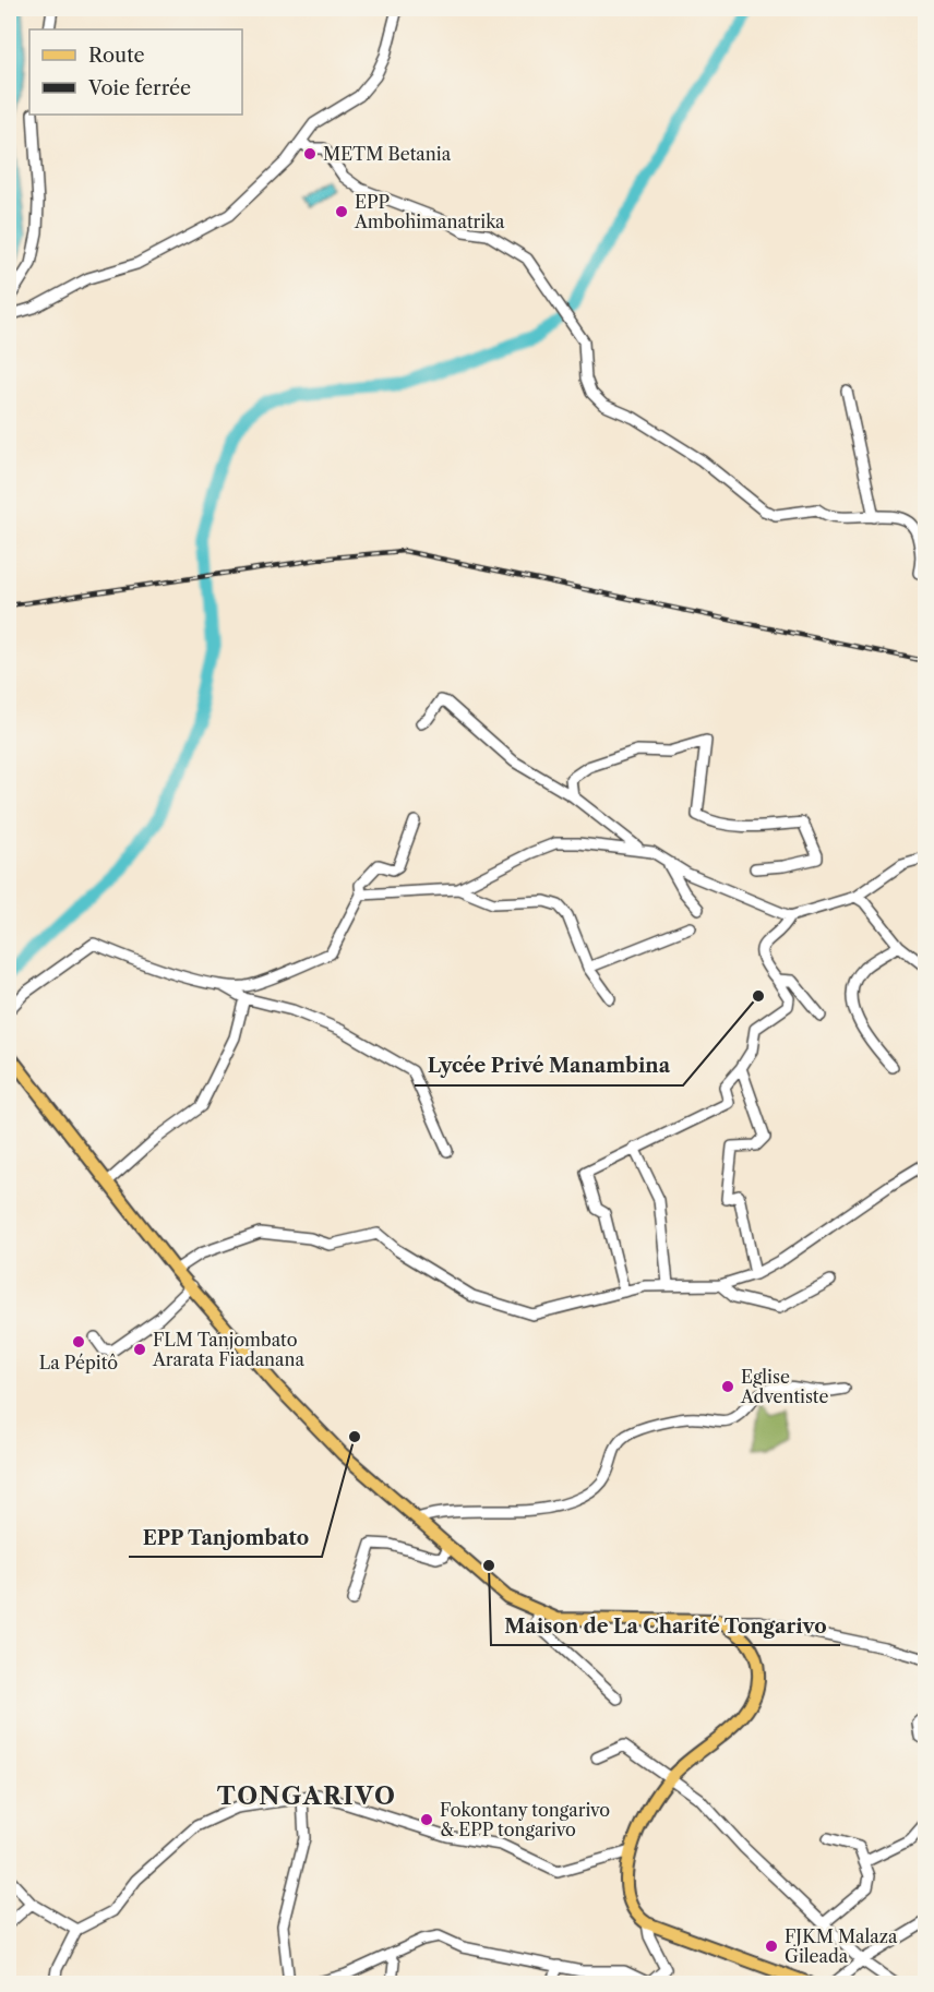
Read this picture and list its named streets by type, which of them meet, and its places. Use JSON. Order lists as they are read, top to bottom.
{
  "districts": ["TONGARIVO"],
  "places": [
    "METM Betania",
    "EPP Ambohimanatrika",
    "Lycée Privé Manambina",
    "La Pépitô",
    "FLM Tanjombato Ararata Fiadanana",
    "Eglise Adventiste",
    "EPP Tanjombato",
    "Maison de La Charité Tongarivo",
    "Fokontany tongarivo & EPP tongarivo",
    "FJKM Malaza Gileada"
  ],
  "legend": ["Route", "Voie ferrée"]
}
